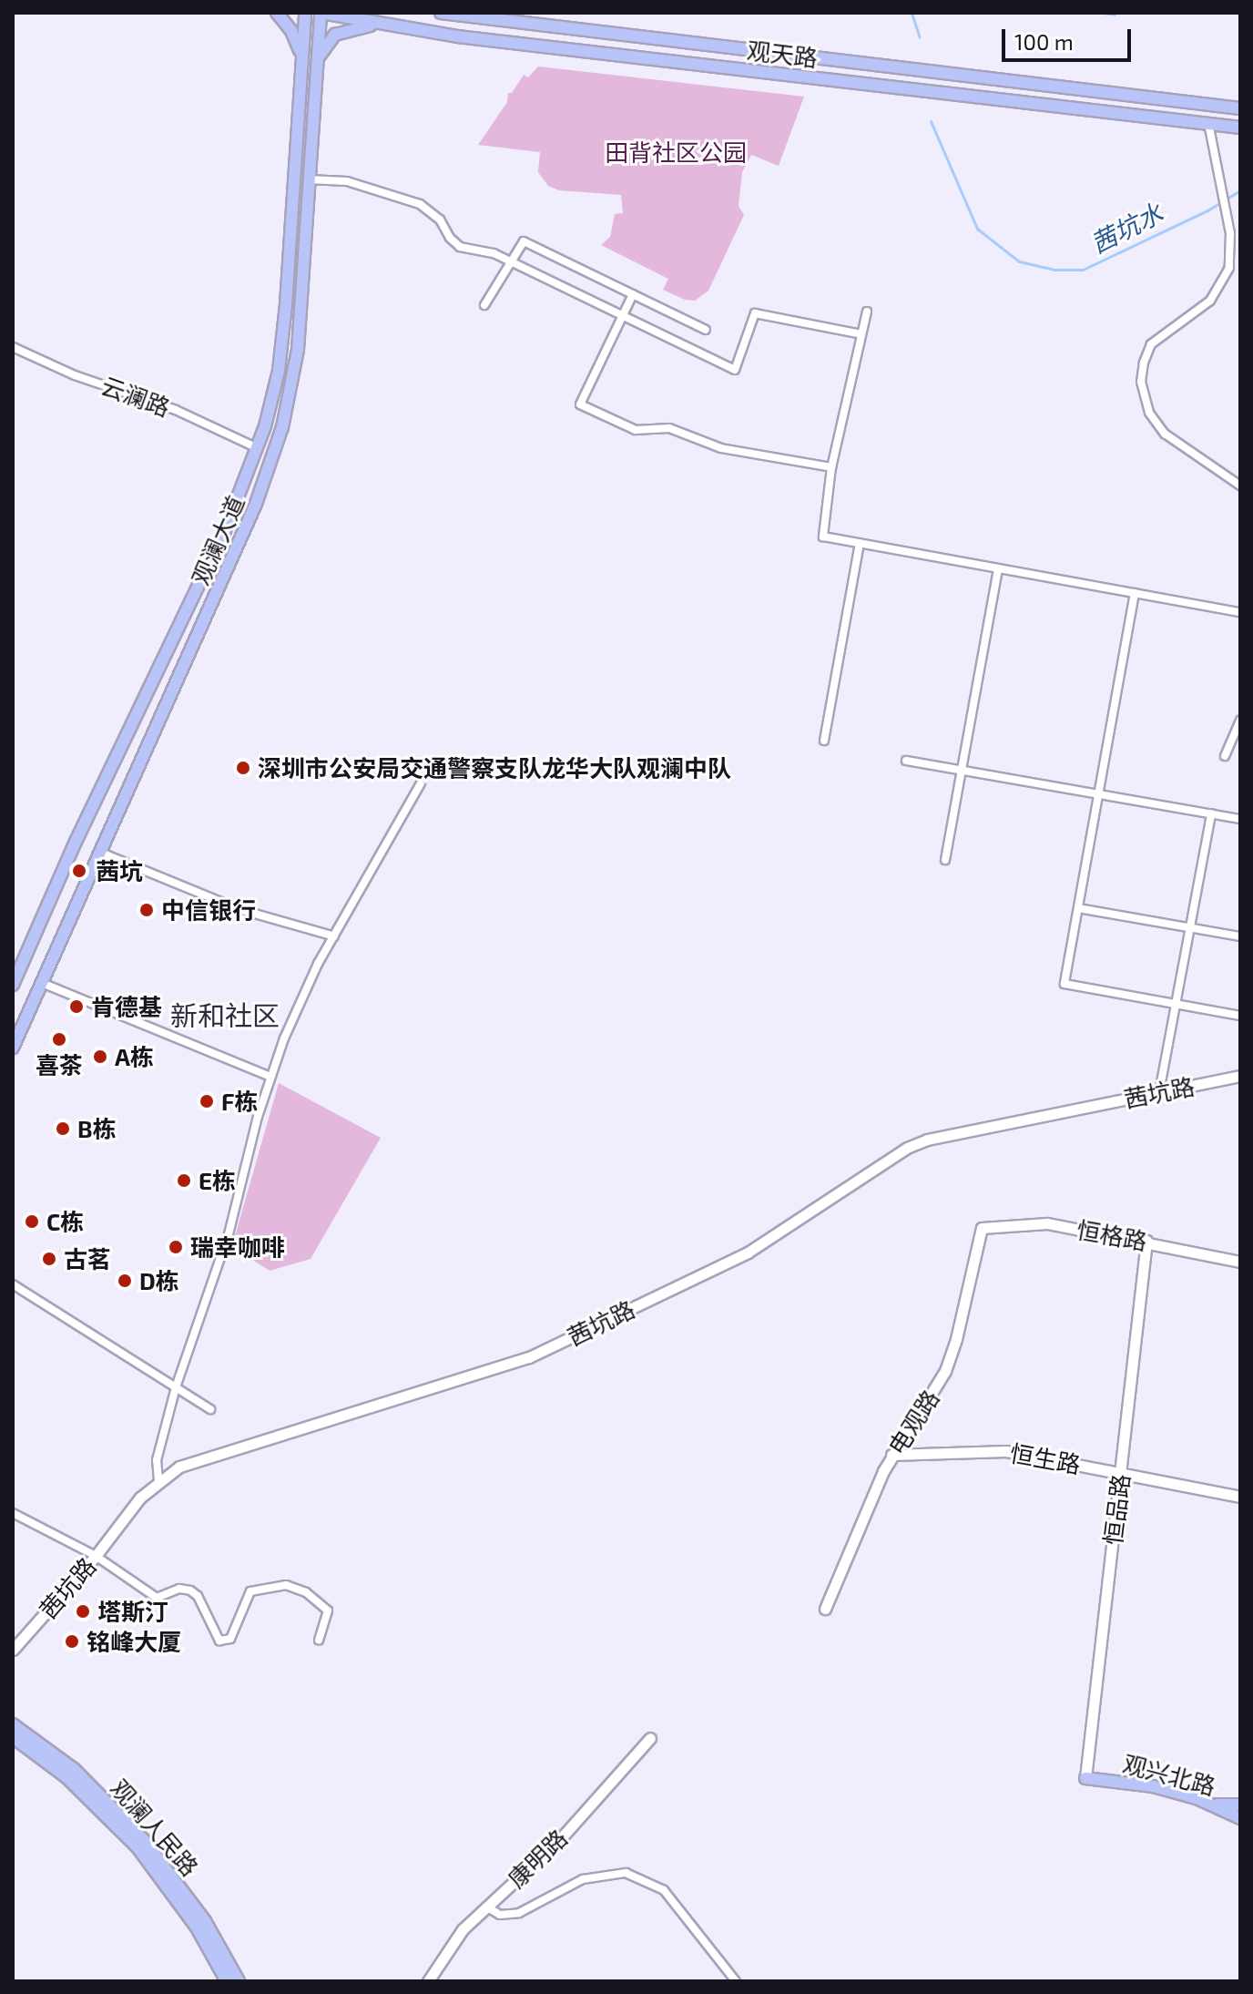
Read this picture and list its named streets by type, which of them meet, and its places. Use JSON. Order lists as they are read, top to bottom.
{
  "streets": {
    "main road": [
      "观天路",
      "观澜大道",
      "观兴北路",
      "观澜人民路"
    ],
    "street": [
      "云澜路",
      "茜坑路",
      "恒格路",
      "电观路",
      "恒生路",
      "恒品路",
      "康明路"
    ]
  },
  "crossings": [
    ["观天路", "观澜大道"],
    ["云澜路", "观澜大道"],
    ["恒格路", "电观路"],
    ["恒格路", "恒品路"],
    ["电观路", "恒生路"],
    ["恒生路", "恒品路"],
    ["恒品路", "观兴北路"]
  ],
  "districts": ["新和社区"],
  "water": ["茜坑水"],
  "parks": ["田背社区公园"],
  "places": [
    "深圳市公安局交通警察支队龙华大队观澜中队",
    "茜坑",
    "中信银行",
    "肯德基",
    "喜茶",
    "A栋",
    "F栋",
    "B栋",
    "E栋",
    "C栋",
    "瑞幸咖啡",
    "古茗",
    "D栋",
    "塔斯汀",
    "铭峰大厦"
  ],
  "scale_bar": "100 m"
}
